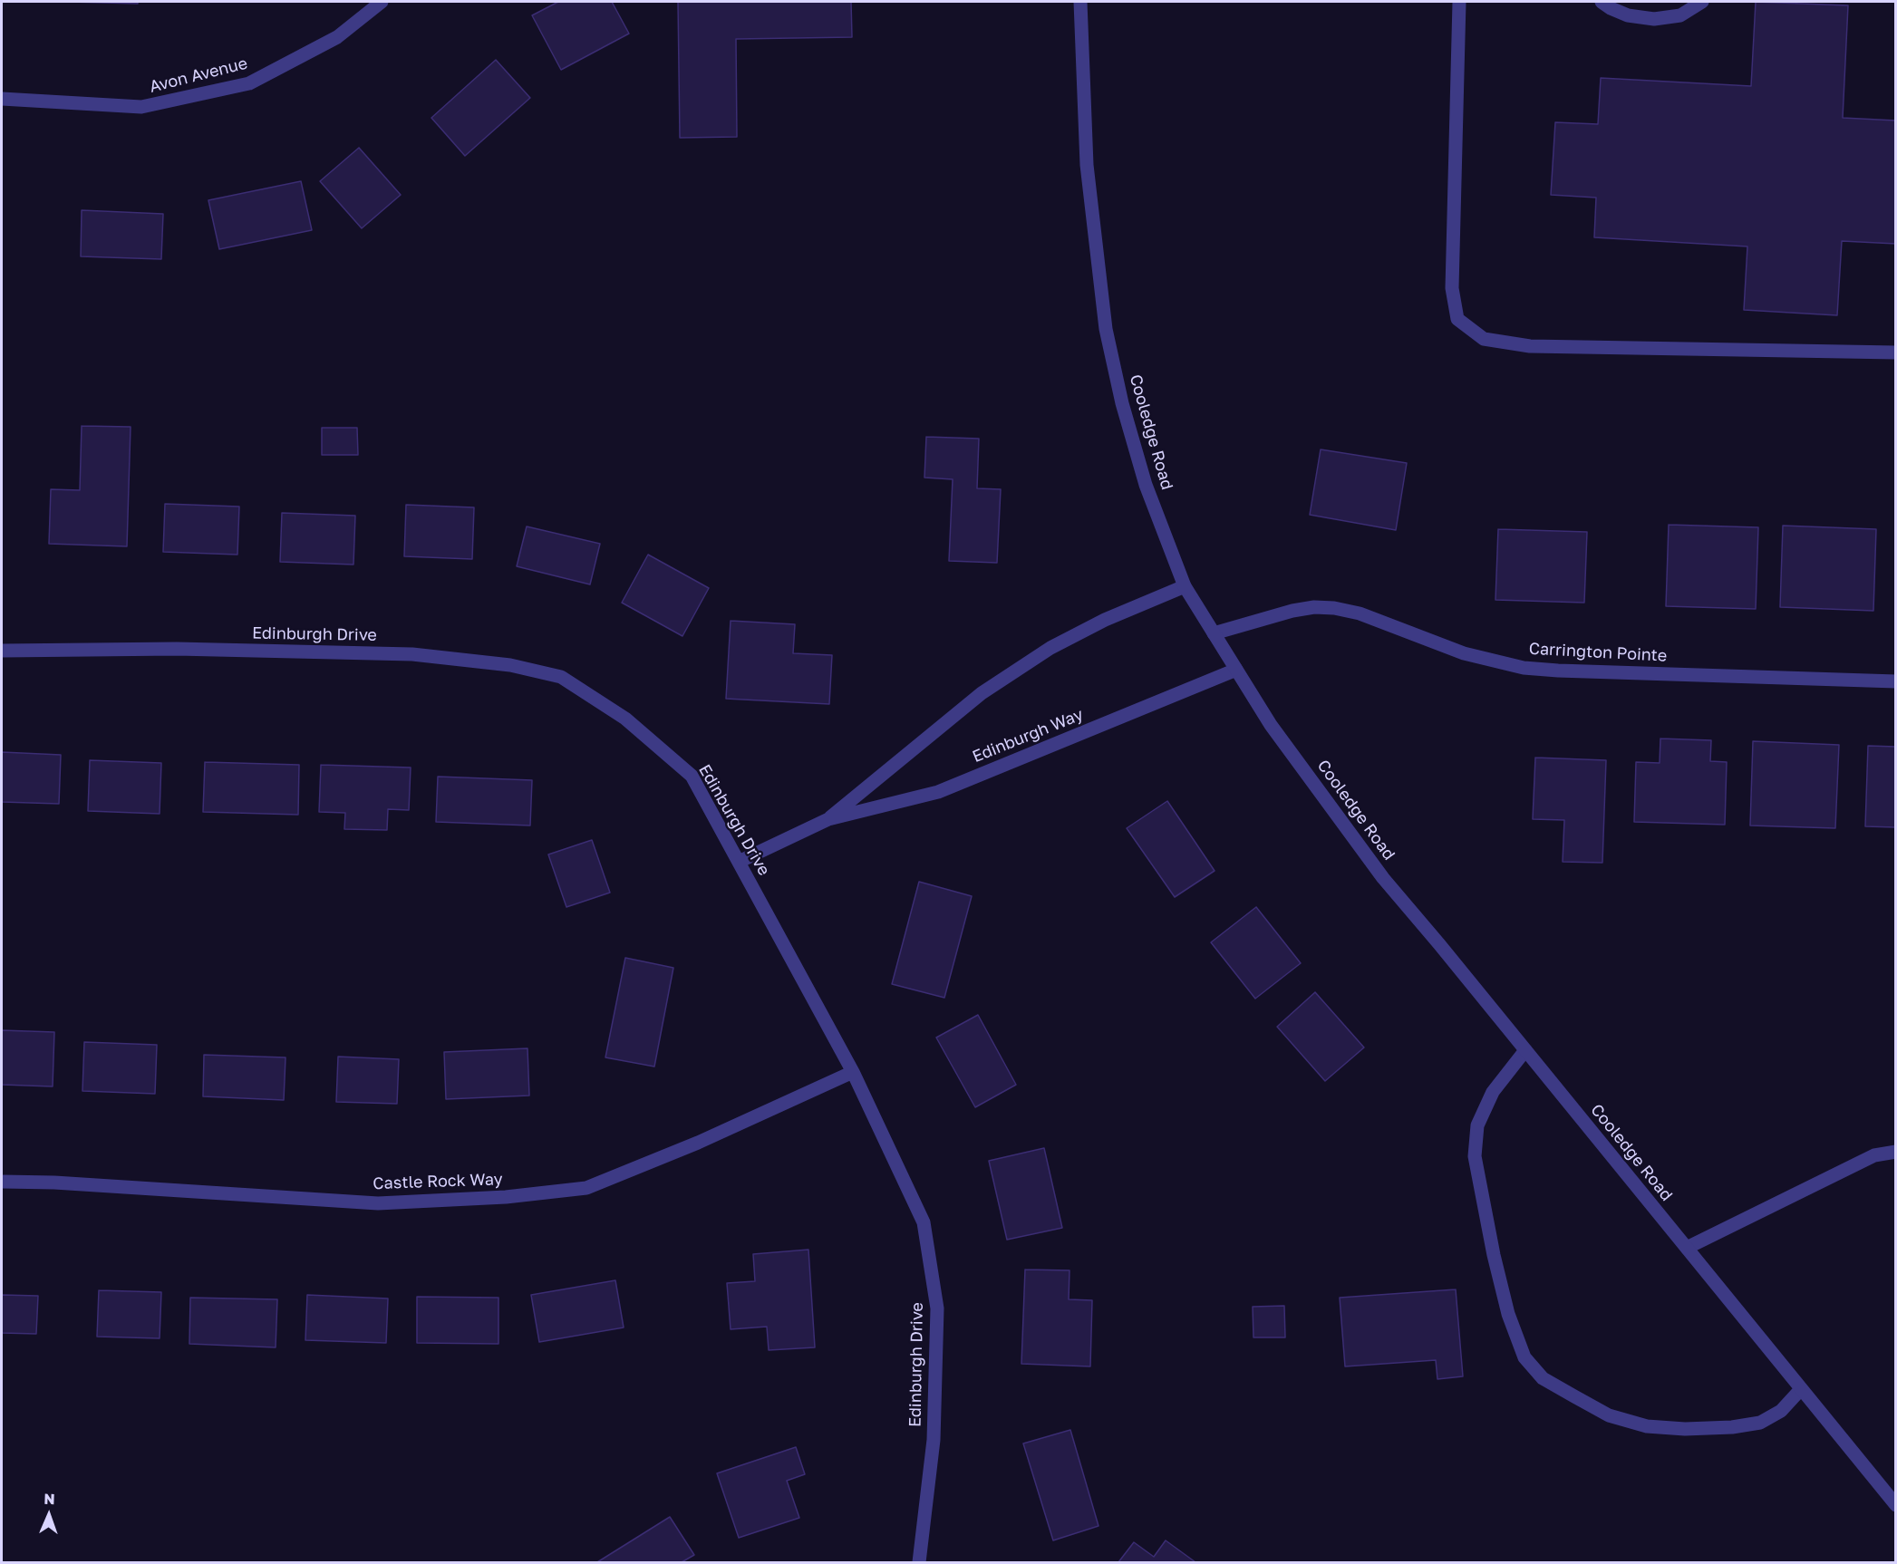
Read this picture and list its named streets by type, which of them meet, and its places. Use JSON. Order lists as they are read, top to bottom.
{
  "streets": {
    "street": [
      "Avon Avenue",
      "Cooledge Road",
      "Edinburgh Drive",
      "Carrington Pointe",
      "Edinburgh Way",
      "Castle Rock Way"
    ]
  },
  "crossings": [
    ["Cooledge Road", "Carrington Pointe"],
    ["Cooledge Road", "Edinburgh Way"],
    ["Edinburgh Drive", "Edinburgh Way"],
    ["Edinburgh Drive", "Castle Rock Way"]
  ],
  "north": "top"
}
